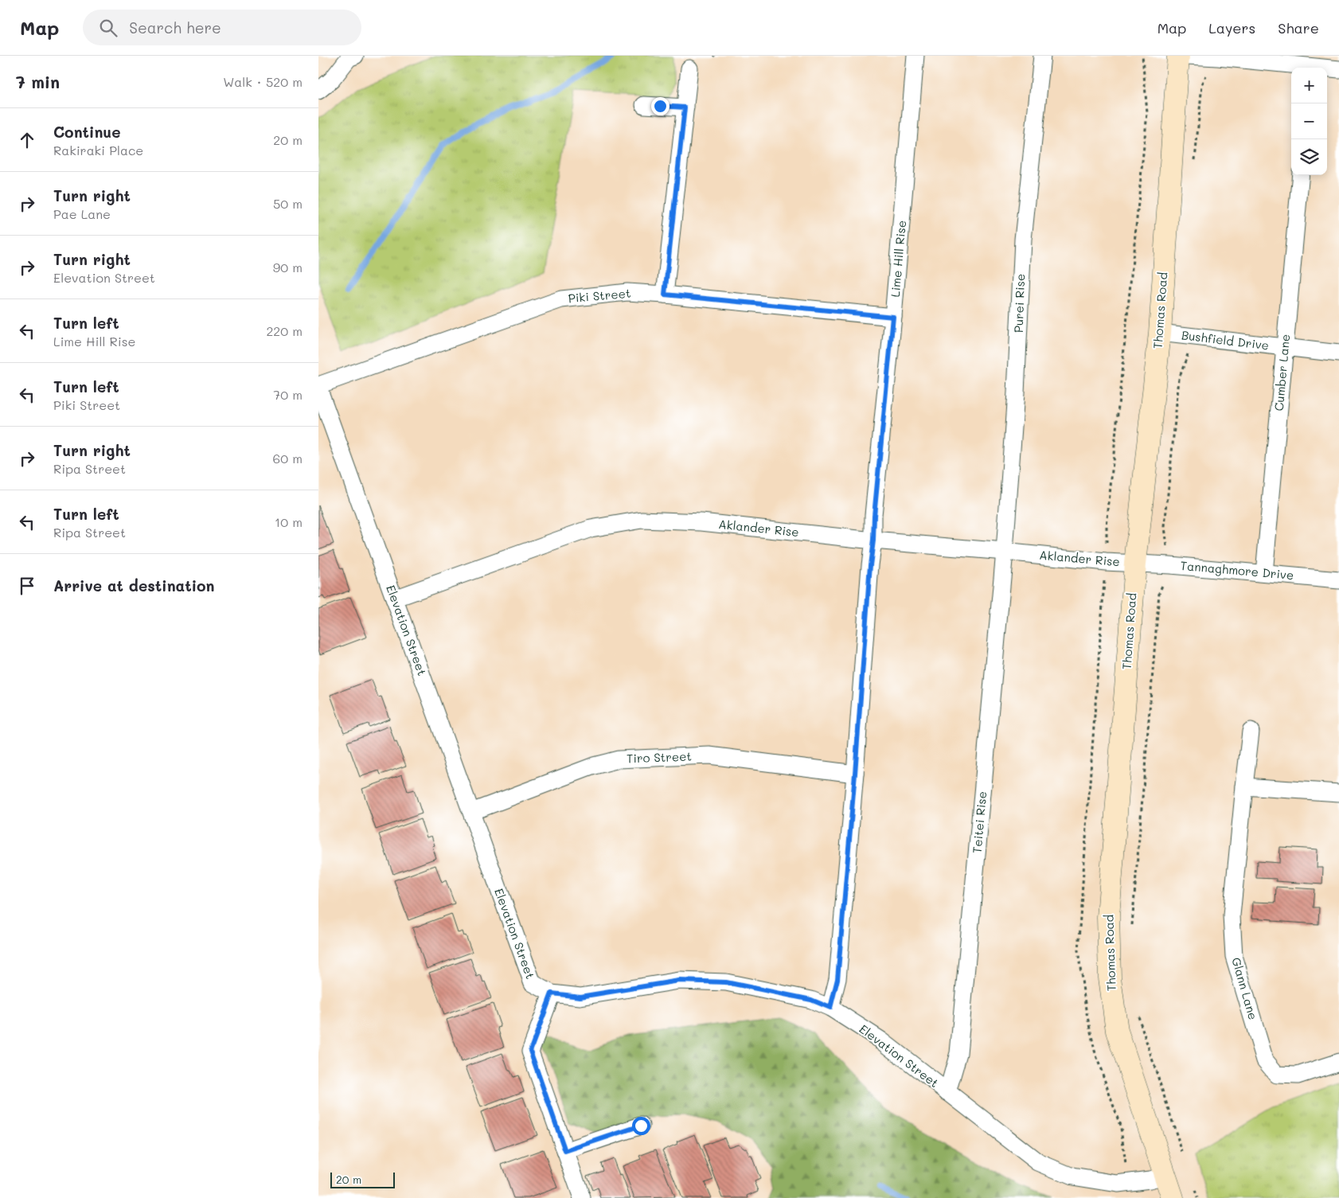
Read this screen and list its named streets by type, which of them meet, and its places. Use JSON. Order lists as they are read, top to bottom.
{
  "streets": {
    "street": [
      "Lime Hill Rise",
      "Piki Street",
      "Purei Rise",
      "Thomas Road",
      "Bushfield Drive",
      "Cumber Lane",
      "Aklander Rise",
      "Tannaghmore Drive",
      "Elevation Street",
      "Tiro Street",
      "Teitei Rise",
      "Glann Lane"
    ]
  },
  "crossings": [
    ["Lime Hill Rise", "Piki Street"],
    ["Lime Hill Rise", "Aklander Rise"],
    ["Lime Hill Rise", "Elevation Street"],
    ["Lime Hill Rise", "Tiro Street"],
    ["Piki Street", "Elevation Street"],
    ["Purei Rise", "Aklander Rise"],
    ["Purei Rise", "Teitei Rise"],
    ["Thomas Road", "Bushfield Drive"],
    ["Thomas Road", "Aklander Rise"],
    ["Thomas Road", "Tannaghmore Drive"],
    ["Thomas Road", "Elevation Street"],
    ["Bushfield Drive", "Cumber Lane"],
    ["Cumber Lane", "Tannaghmore Drive"],
    ["Aklander Rise", "Tannaghmore Drive"],
    ["Aklander Rise", "Elevation Street"],
    ["Aklander Rise", "Teitei Rise"],
    ["Elevation Street", "Tiro Street"],
    ["Elevation Street", "Teitei Rise"]
  ],
  "scale_bar": "20 m",
  "page": {
    "header": "Map",
    "search": "Search here",
    "nav": ["Map", "Layers", "Share"],
    "heading": ["7 min", "Walk · 520 m"],
    "map_buttons": ["+", "−"],
    "list": [
      ["Continue", "Rakiraki Place", "20 m"],
      ["Turn right", "Pae Lane", "50 m"],
      ["Turn right", "Elevation Street", "90 m"],
      ["Turn left", "Lime Hill Rise", "220 m"],
      ["Turn left", "Piki Street", "70 m"],
      ["Turn right", "Ripa Street", "60 m"],
      ["Turn left", "Ripa Street", "10 m"],
      "Arrive at destination"
    ],
    "scale": "20 m"
  }
}
